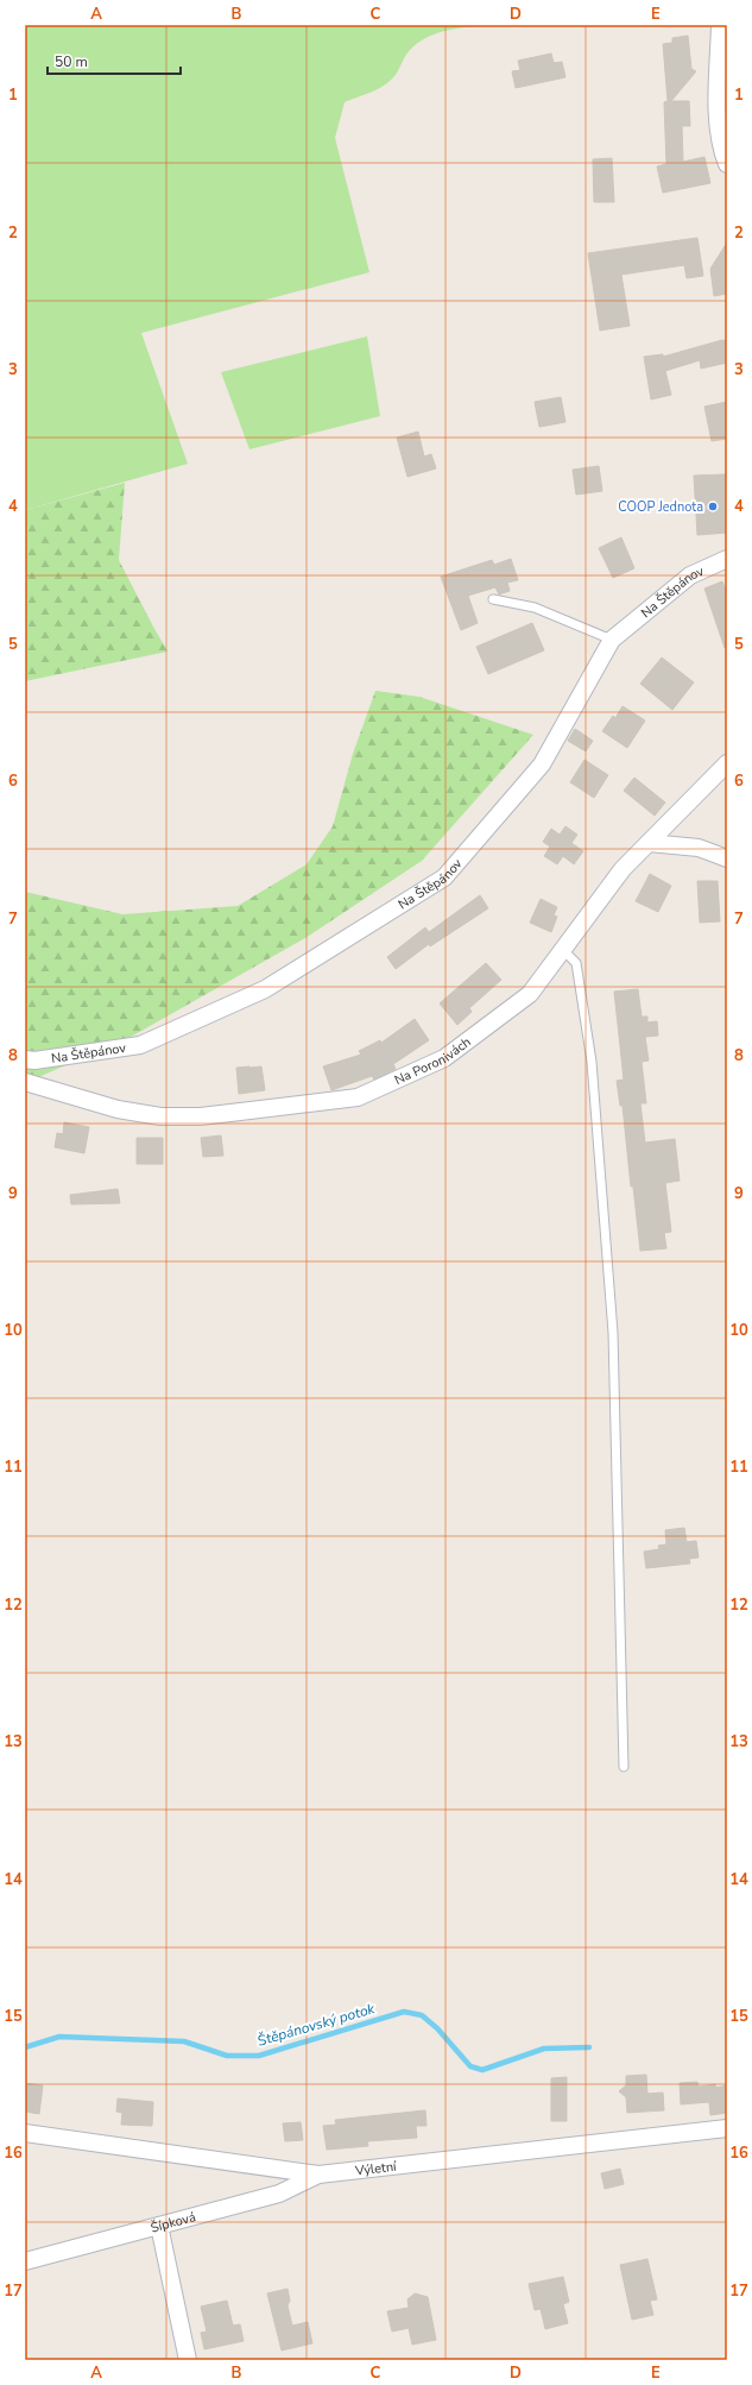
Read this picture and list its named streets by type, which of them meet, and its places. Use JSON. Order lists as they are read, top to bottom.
{
  "streets": {
    "street": [
      "Na Štěpánov",
      "Na Poronivách",
      "Výletní",
      "Šípková"
    ]
  },
  "crossings": [
    ["Výletní", "Šípková"]
  ],
  "water": ["Štěpánovský potok"],
  "places": ["COOP Jednota"],
  "scale_bar": "50 m",
  "grid": {
    "columns": [
      "A",
      "B",
      "C",
      "D",
      "E"
    ],
    "rows": [
      "1",
      "2",
      "3",
      "4",
      "5",
      "6",
      "7",
      "8",
      "9",
      "10",
      "11",
      "12",
      "13",
      "14",
      "15",
      "16",
      "17"
    ]
  }
}
